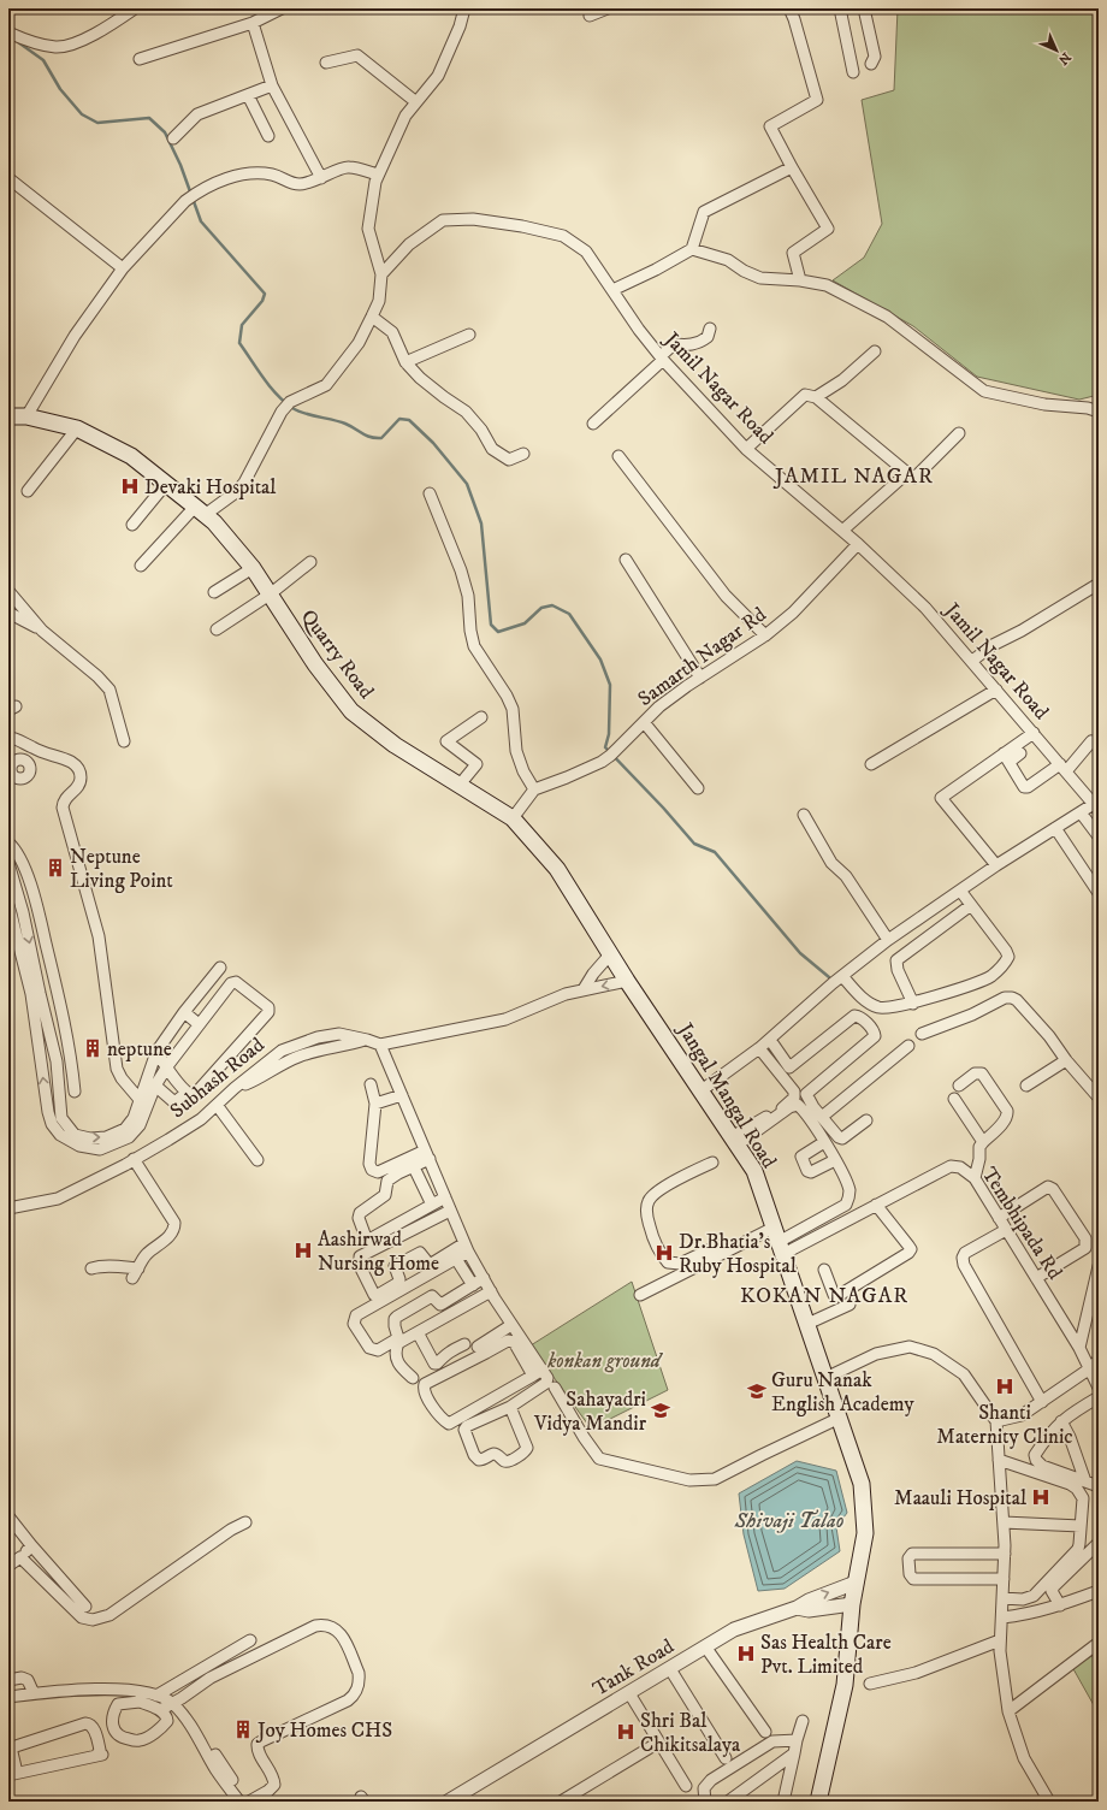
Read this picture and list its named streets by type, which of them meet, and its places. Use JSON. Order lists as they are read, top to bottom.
{
  "streets": {
    "main road": ["Quarry Road", "Jangal Mangal Road"],
    "street": [
      "Jamil Nagar Road",
      "Samarth Nagar Rd",
      "Subhash Road",
      "Tembhipada Rd",
      "Tank Road"
    ]
  },
  "crossings": [
    ["Jamil Nagar Road", "Samarth Nagar Rd"],
    ["Quarry Road", "Jangal Mangal Road"],
    ["Jangal Mangal Road", "Tembhipada Rd"],
    ["Jangal Mangal Road", "Tank Road"]
  ],
  "districts": ["JAMIL NAGAR", "KOKAN NAGAR"],
  "water": ["Shivaji Talao"],
  "parks": ["konkan ground"],
  "places": {
    "hospital": [
      "Devaki Hospital",
      "Aashirwad Nursing Home",
      "Dr.Bhatia's Ruby Hospital",
      "Shanti Maternity Clinic",
      "Maauli Hospital",
      "Sas Health Care Pvt. Limited",
      "Shri Bal Chikitsalaya"
    ],
    "building": ["Neptune Living Point", "neptune", "Joy Homes CHS"],
    "school or university": ["Guru Nanak English Academy", "Sahayadri Vidya Mandir"]
  },
  "north": "bottom right"
}
